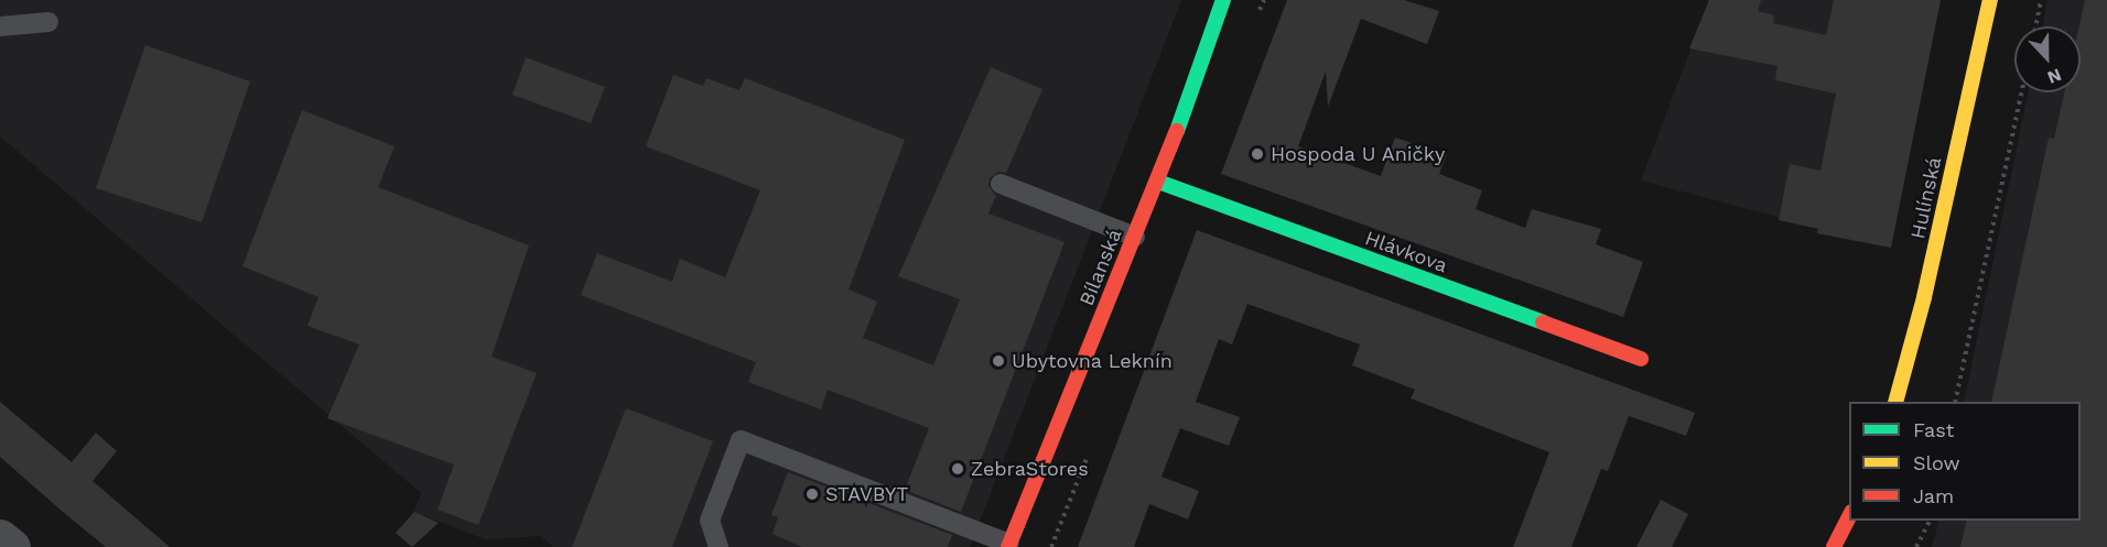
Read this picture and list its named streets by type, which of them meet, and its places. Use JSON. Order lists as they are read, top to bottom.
{
  "streets": {
    "street": ["Hulínská", "Hlávkova", "Bílanská"]
  },
  "crossings": [
    ["Hlávkova", "Bílanská"]
  ],
  "places": [
    "Hospoda U Aničky",
    "Ubytovna Leknín",
    "ZebraStores",
    "STAVBYT"
  ],
  "legend": ["Fast", "Slow", "Jam"],
  "north": "bottom"
}
